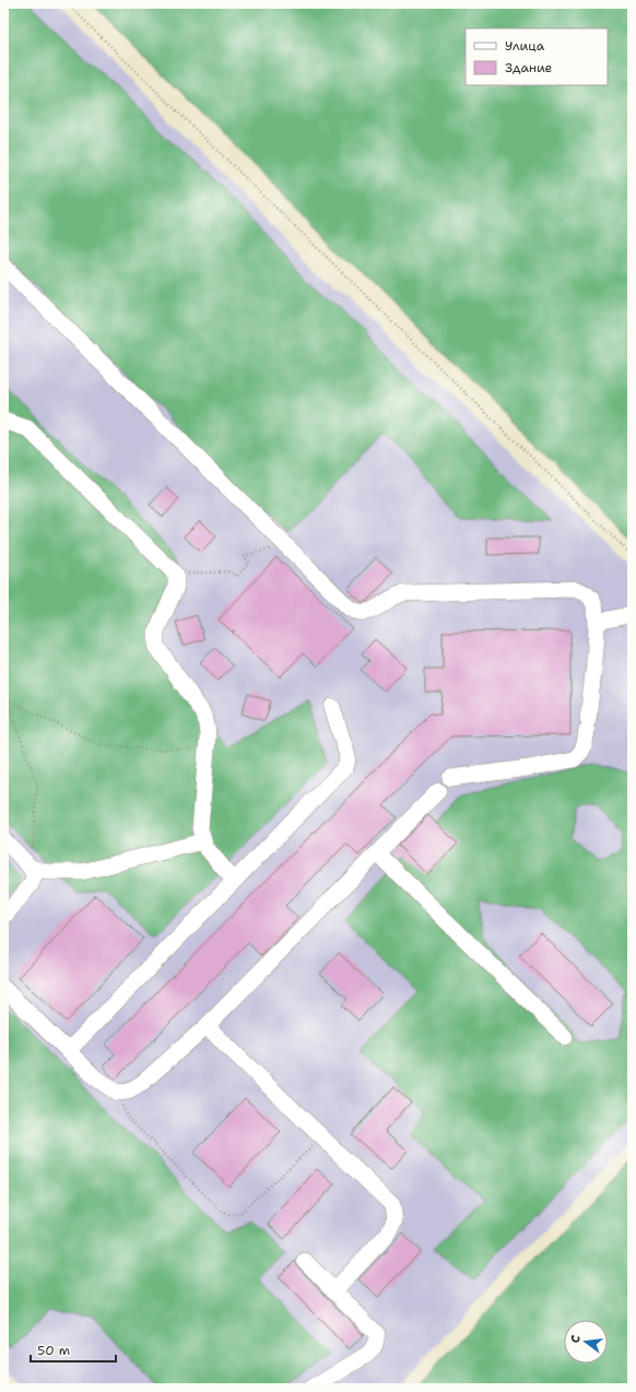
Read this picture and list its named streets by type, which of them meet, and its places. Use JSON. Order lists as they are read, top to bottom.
{
  "legend": ["Улица", "Здание"],
  "scale_bar": "50 m",
  "north": "left"
}
